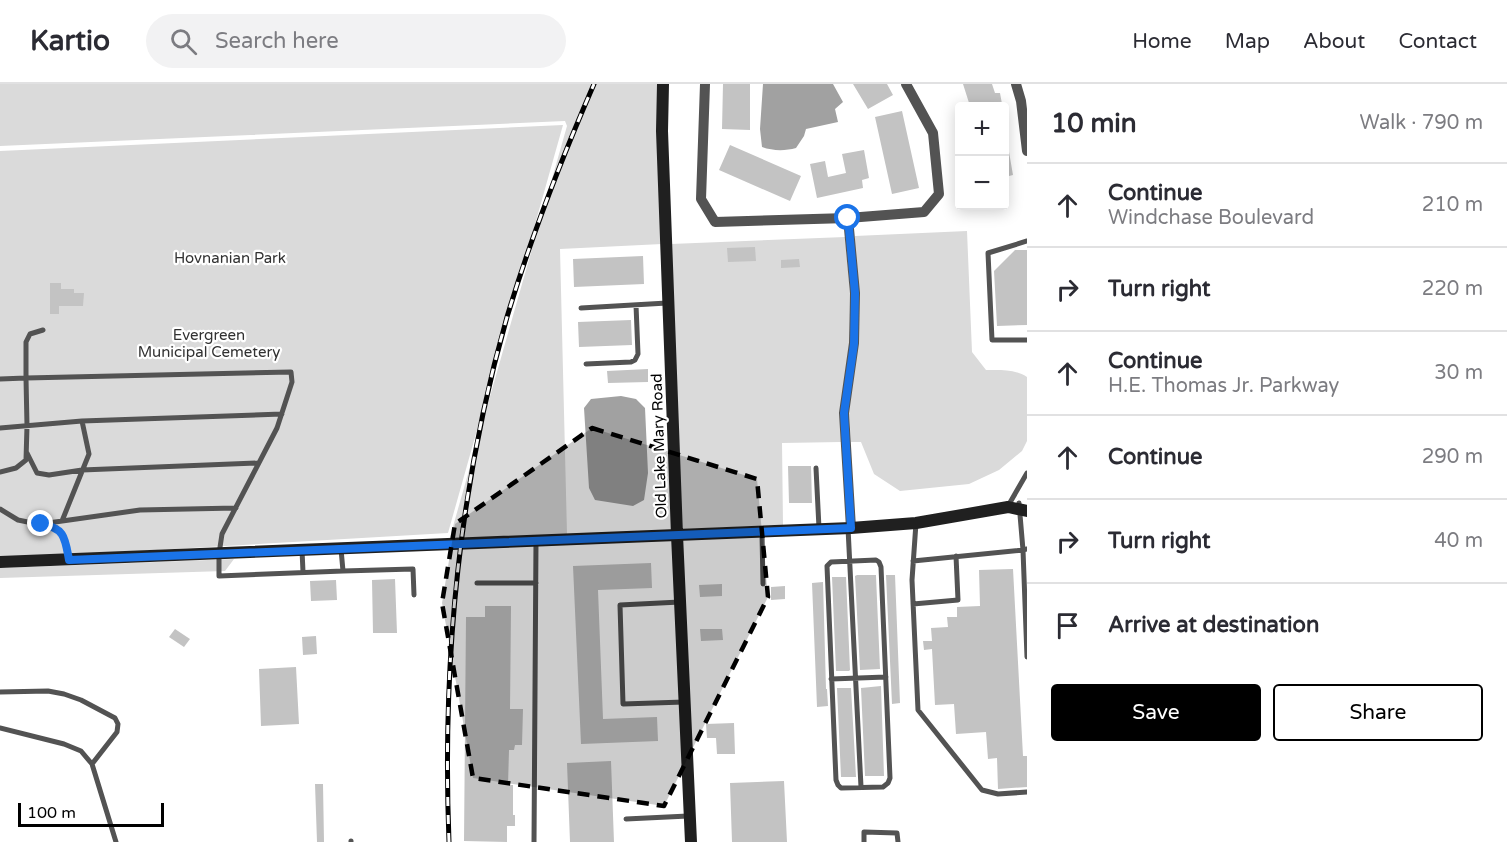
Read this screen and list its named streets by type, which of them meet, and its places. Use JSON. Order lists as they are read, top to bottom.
{
  "streets": {
    "main road": ["Old Lake Mary Road"]
  },
  "parks": ["Hovnanian Park", "Evergreen Municipal Cemetery"],
  "scale_bar": "100 m",
  "page": {
    "header": "Kartio",
    "search": "Search here",
    "nav": [
      "Home",
      "Map",
      "About",
      "Contact"
    ],
    "heading": ["10 min", "Walk · 790 m"],
    "map_buttons": ["+", "−"],
    "list": [
      ["Continue", "Windchase Boulevard", "210 m"],
      ["Turn right", "220 m"],
      ["Continue", "H.E. Thomas Jr. Parkway", "30 m"],
      ["Continue", "290 m"],
      ["Turn right", "40 m"],
      "Arrive at destination"
    ],
    "buttons": ["Save", "Share"],
    "scale": "100 m"
  }
}
